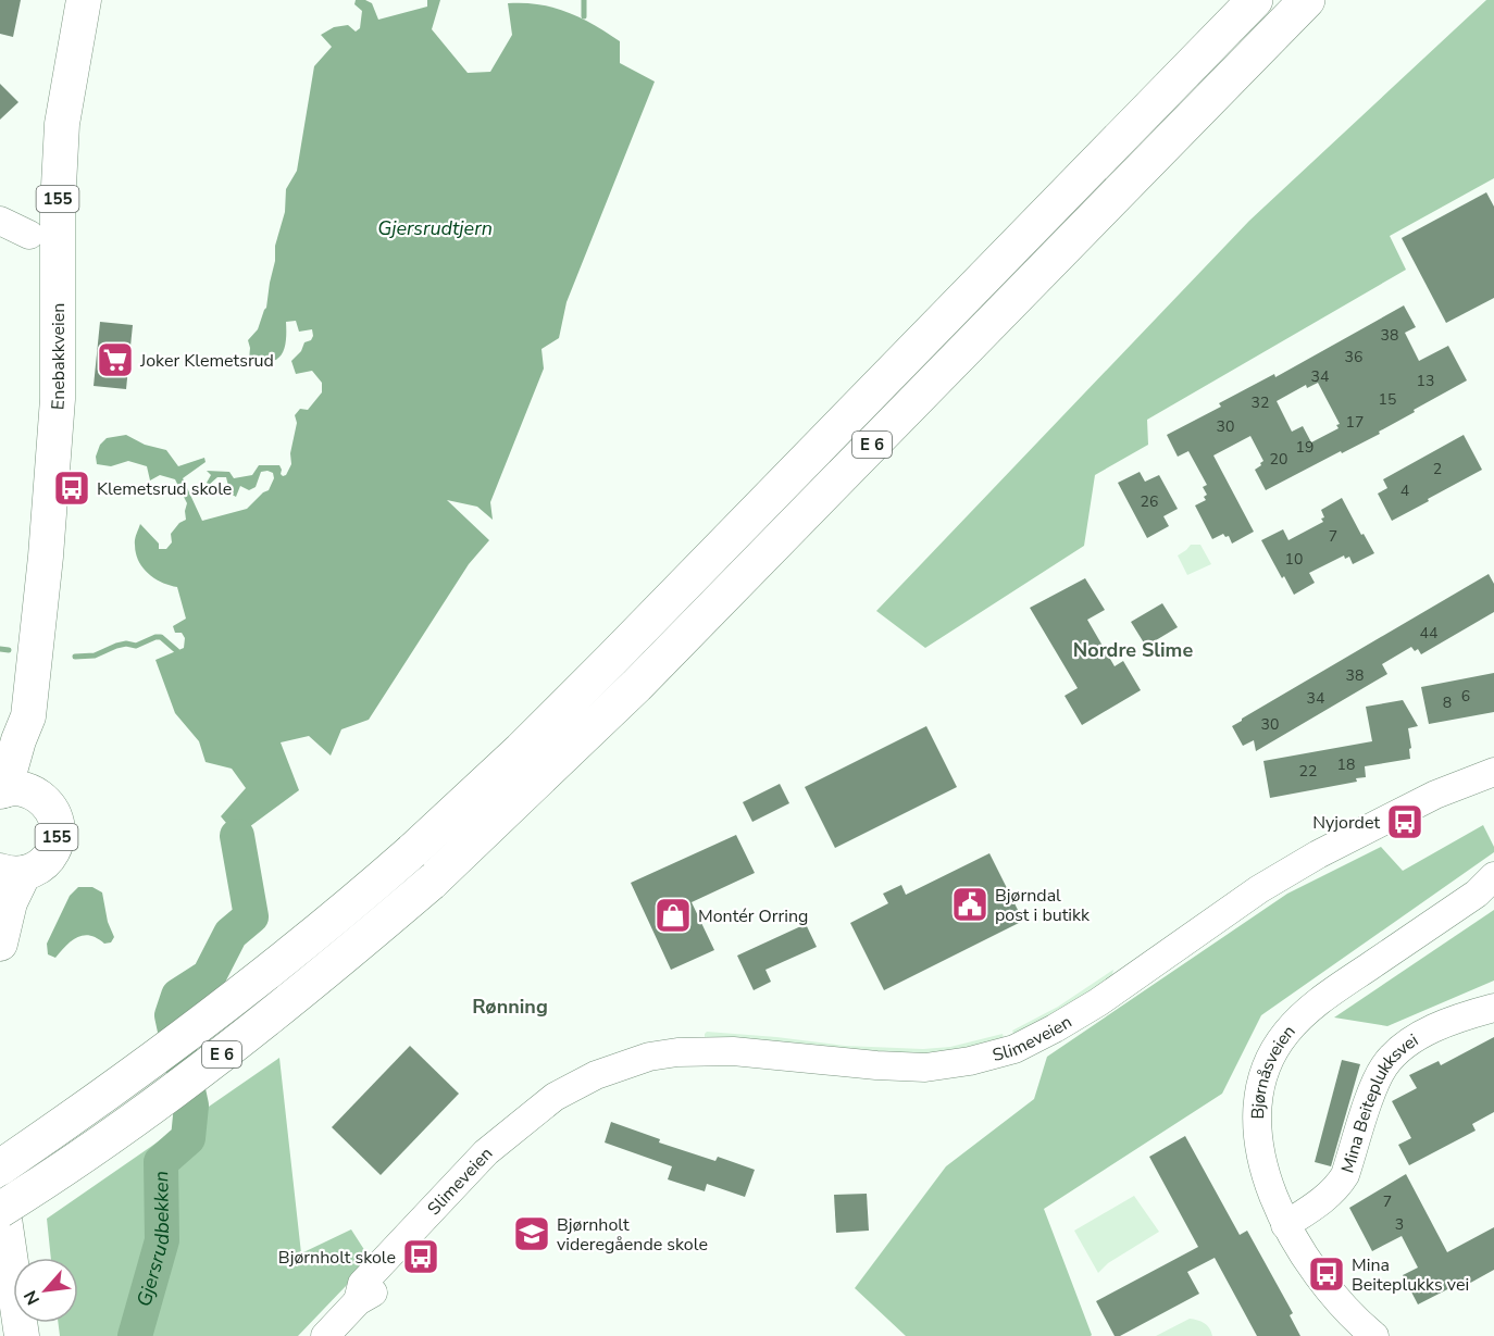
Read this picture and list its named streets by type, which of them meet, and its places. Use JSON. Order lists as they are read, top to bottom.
{
  "streets": {
    "highway": ["E 6"],
    "main road": ["155", "Enebakkveien"],
    "street": ["Slimeveien", "Bjørnåsveien", "Mina Beiteplukksvei"]
  },
  "crossings": [
    ["155", "Enebakkveien"],
    ["Bjørnåsveien", "Mina Beiteplukksvei"]
  ],
  "districts": ["Nordre Slime", "Rønning"],
  "water": ["Gjersrudtjern", "Gjersrudbekken"],
  "places": {
    "supermarket": ["Joker Klemetsrud"],
    "bus stop": [
      "Klemetsrud skole",
      "Nyjordet",
      "Bjørnholt skole",
      "Mina Beiteplukks vei"
    ],
    "public building": ["Bjørndal post i butikk"],
    "shop": ["Montér Orring"],
    "school or university": ["Bjørnholt videregående skole"]
  },
  "house_numbers": [
    "38",
    "36",
    "34",
    "13",
    "15",
    "32",
    "17",
    "30",
    "19",
    "20",
    "2",
    "4",
    "26",
    "7",
    "10",
    "44",
    "38",
    "6",
    "34",
    "8",
    "30",
    "18",
    "22",
    "7",
    "3"
  ],
  "north": "bottom left"
}
